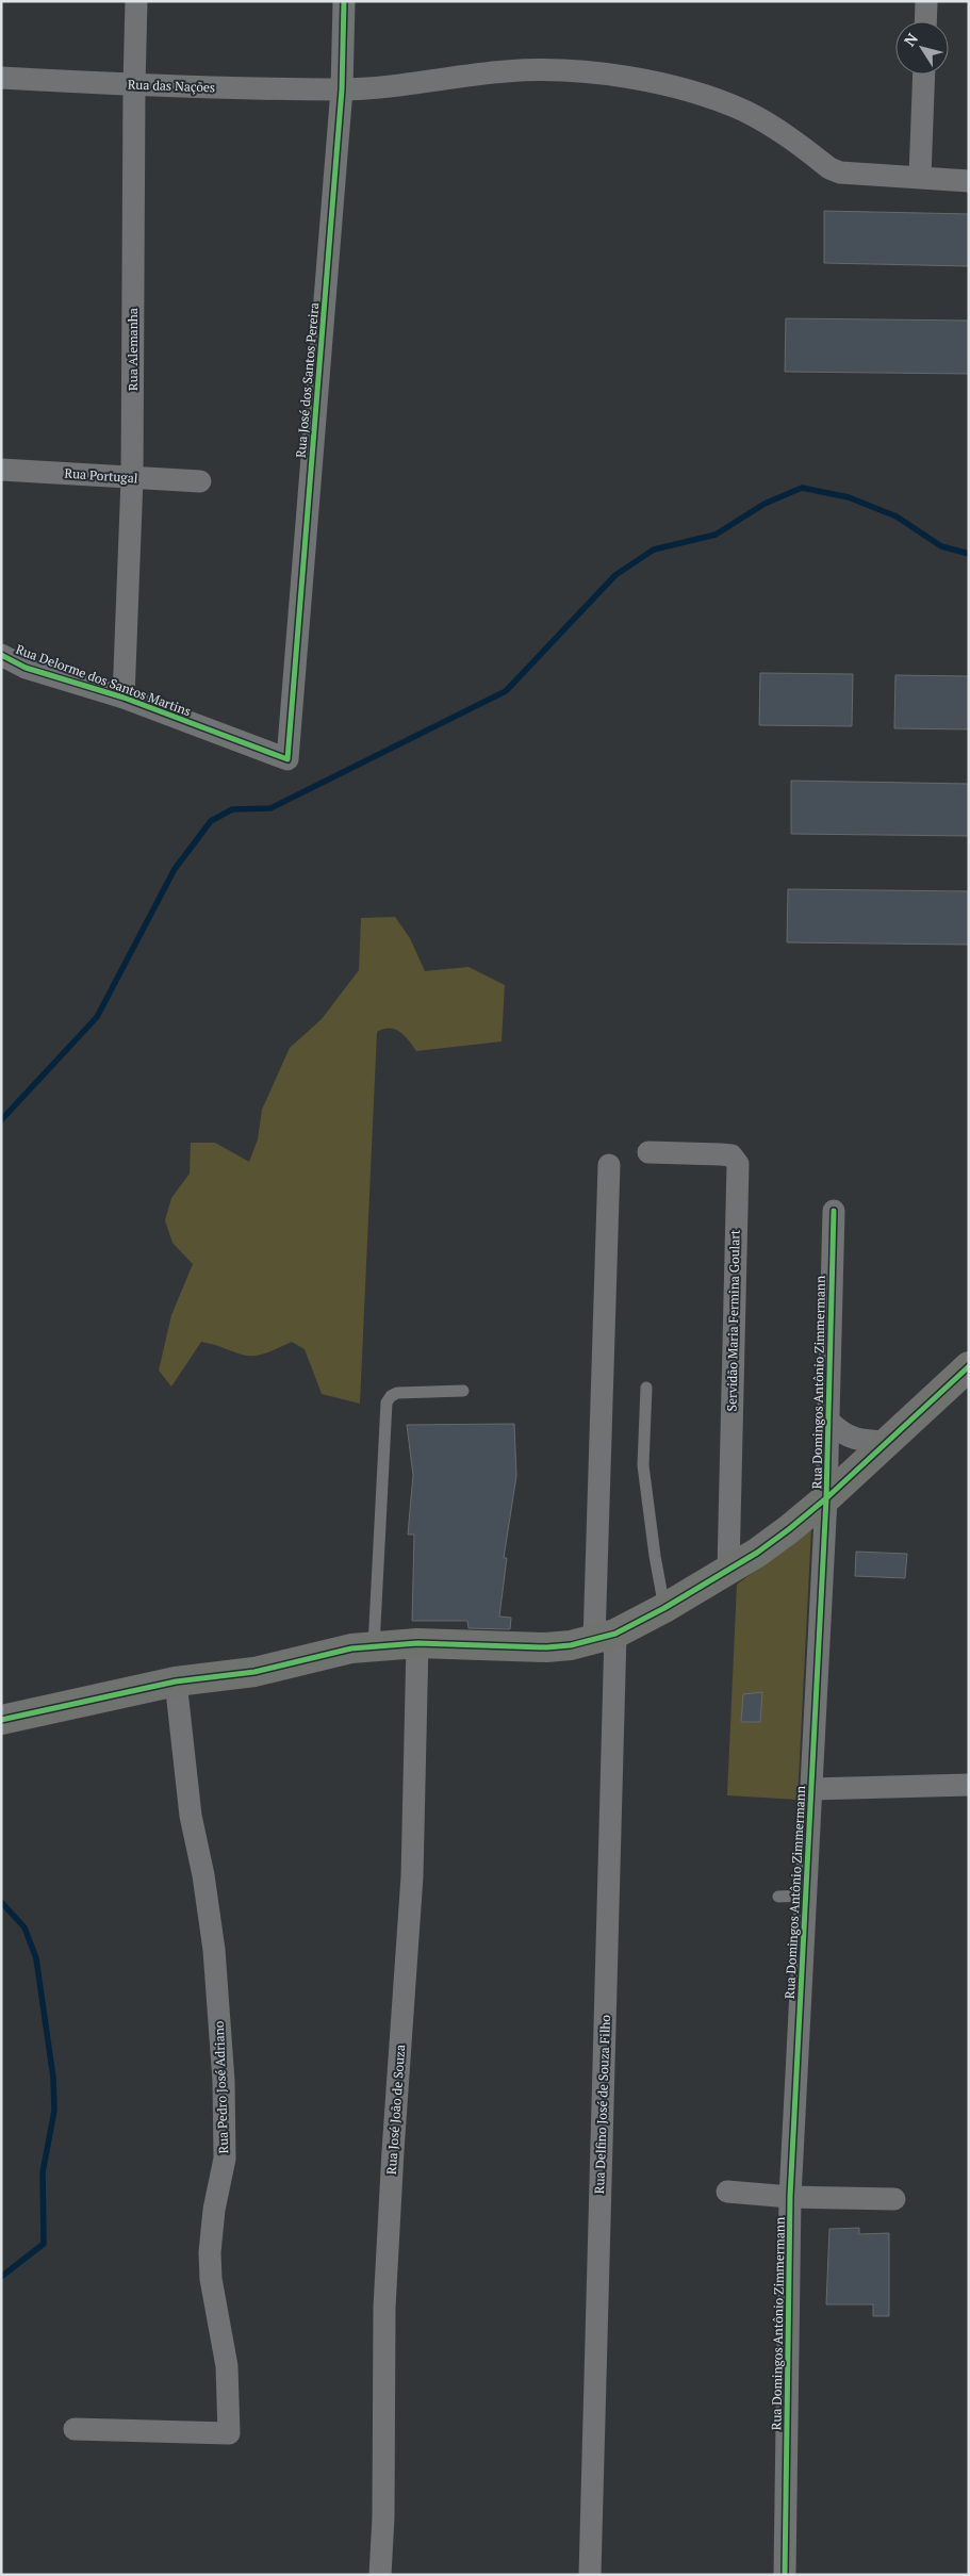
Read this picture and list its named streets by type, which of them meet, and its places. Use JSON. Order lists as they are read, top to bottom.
{
  "streets": {
    "street": [
      "Rua das Nações",
      "Rua Alemanha",
      "Rua José dos Santos Pereira",
      "Rua Portugal",
      "Rua Delorme dos Santos Martins",
      "Servidão Maria Fermina Goulart",
      "Rua Domingos Antônio Zimmermann",
      "Rua Pedro José Adriano",
      "Rua Delfino José de Souza Filho",
      "Rua José João de Souza"
    ]
  },
  "crossings": [
    ["Rua das Nações", "Rua Alemanha"],
    ["Rua das Nações", "Rua José dos Santos Pereira"],
    ["Rua Alemanha", "Rua Portugal"],
    ["Rua Alemanha", "Rua Delorme dos Santos Martins"],
    ["Rua José dos Santos Pereira", "Rua Delorme dos Santos Martins"]
  ],
  "north": "top left"
}
